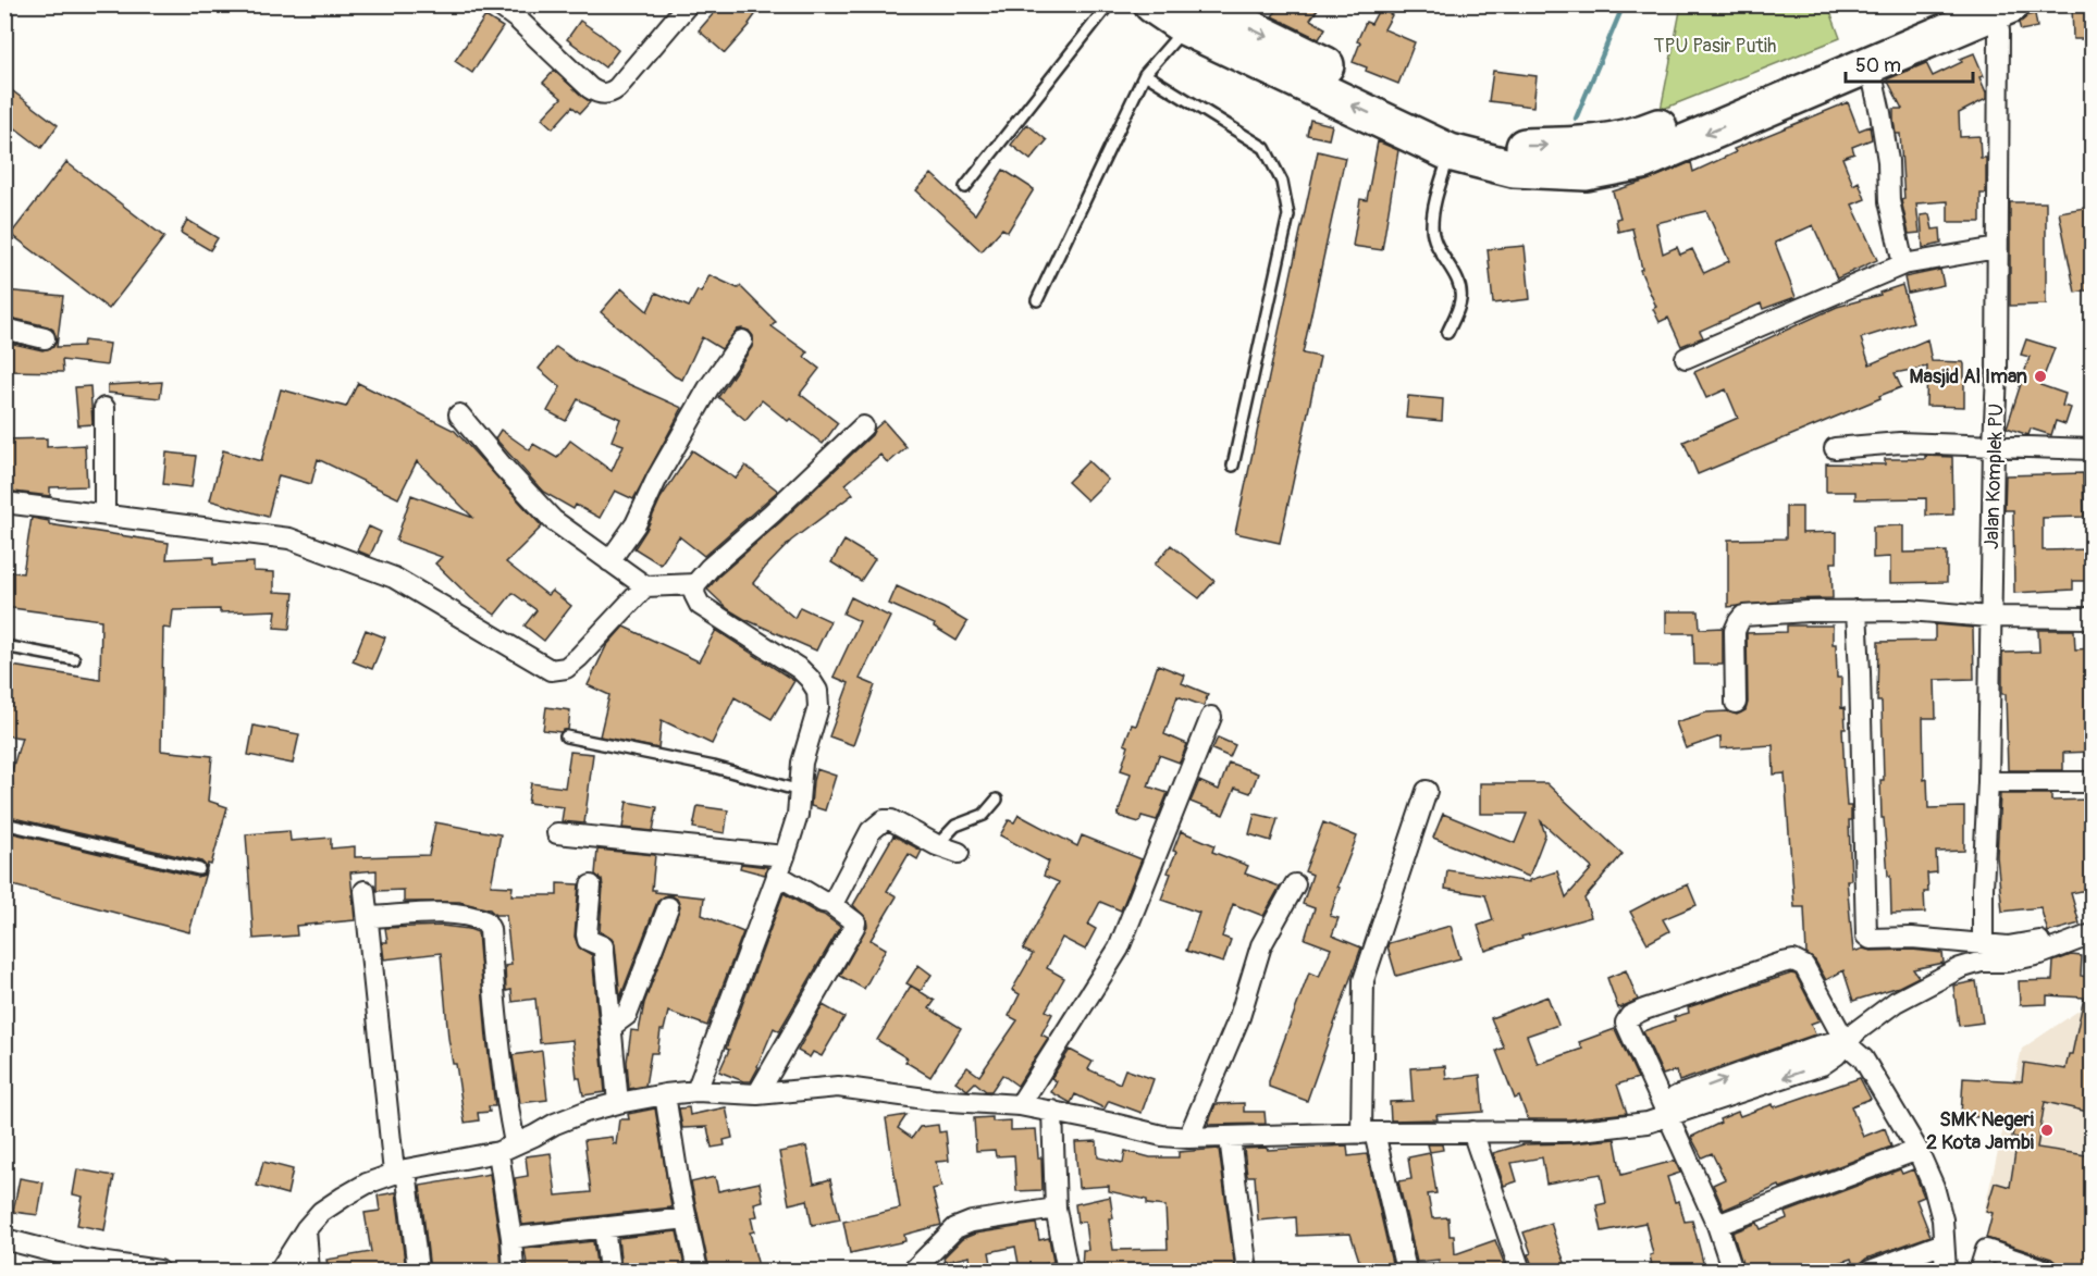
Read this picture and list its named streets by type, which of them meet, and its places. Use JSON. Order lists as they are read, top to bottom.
{
  "streets": {
    "street": ["Jalan Komplek PU"]
  },
  "parks": ["TPU Pasir Putih"],
  "places": ["Masjid Al Iman", "SMK Negeri 2 Kota Jambi"],
  "scale_bar": "50 m"
}
